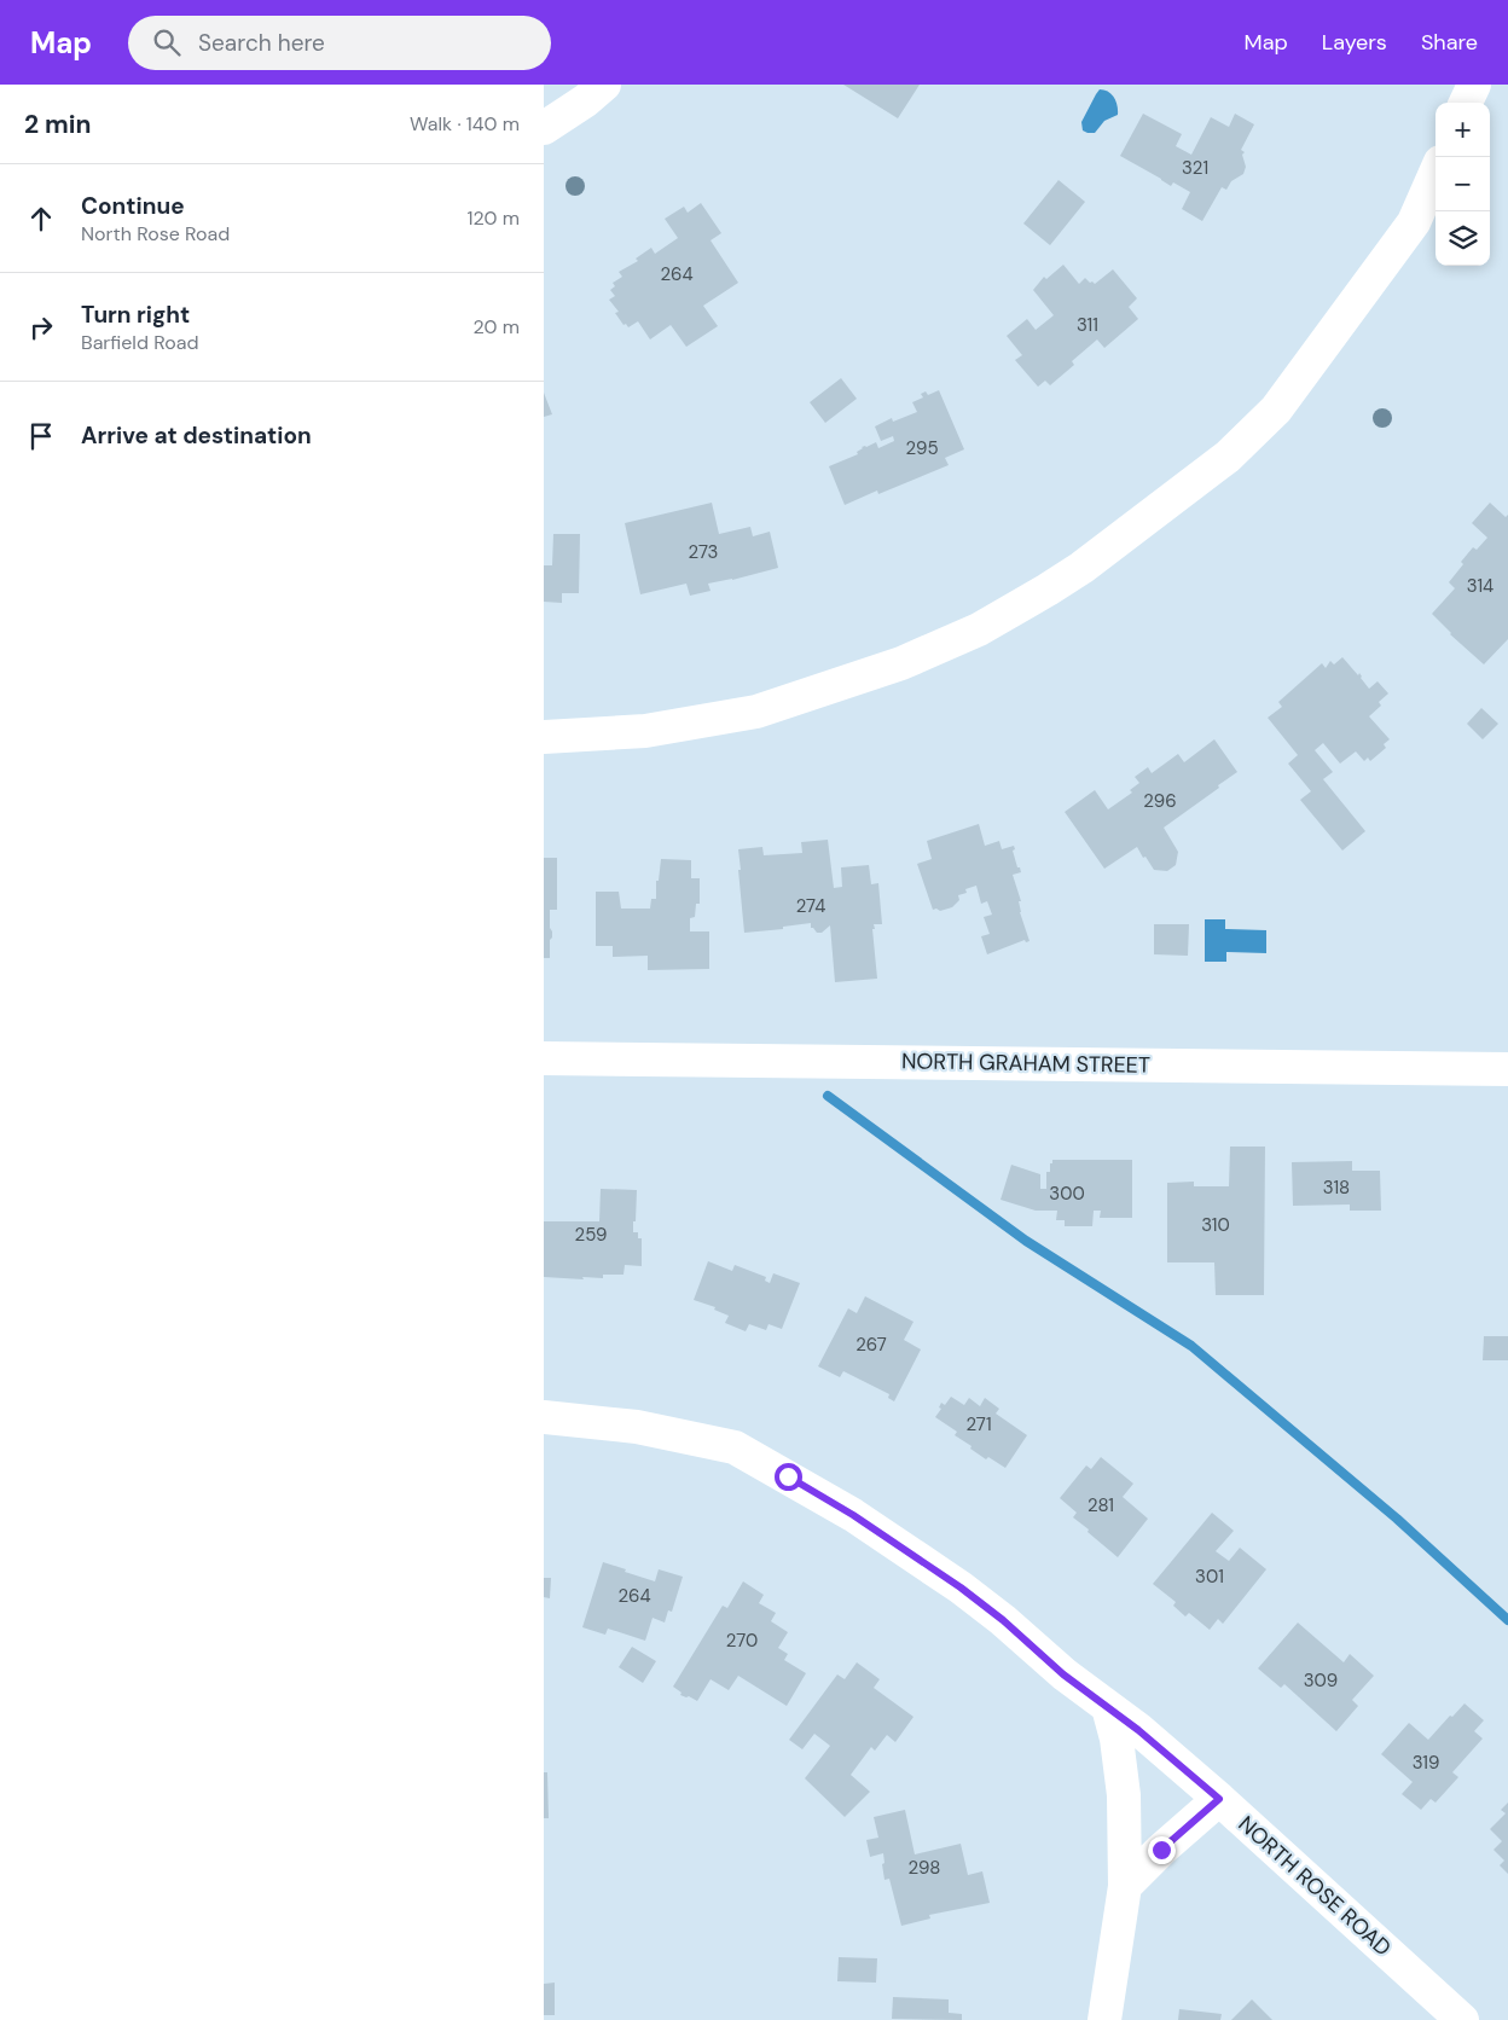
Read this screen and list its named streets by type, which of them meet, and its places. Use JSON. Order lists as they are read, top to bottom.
{
  "streets": {
    "street": ["NORTH GRAHAM STREET", "NORTH ROSE ROAD"]
  },
  "house_numbers": [
    "321",
    "264",
    "311",
    "295",
    "273",
    "314",
    "296",
    "274",
    "318",
    "300",
    "310",
    "259",
    "267",
    "271",
    "281",
    "301",
    "264",
    "270",
    "309",
    "319",
    "298"
  ],
  "page": {
    "header": "Map",
    "search": "Search here",
    "nav": ["Map", "Layers", "Share"],
    "heading": ["2 min", "Walk · 140 m"],
    "map_buttons": ["+", "−"],
    "list": [
      ["Continue", "North Rose Road", "120 m"],
      ["Turn right", "Barfield Road", "20 m"],
      "Arrive at destination"
    ]
  }
}
